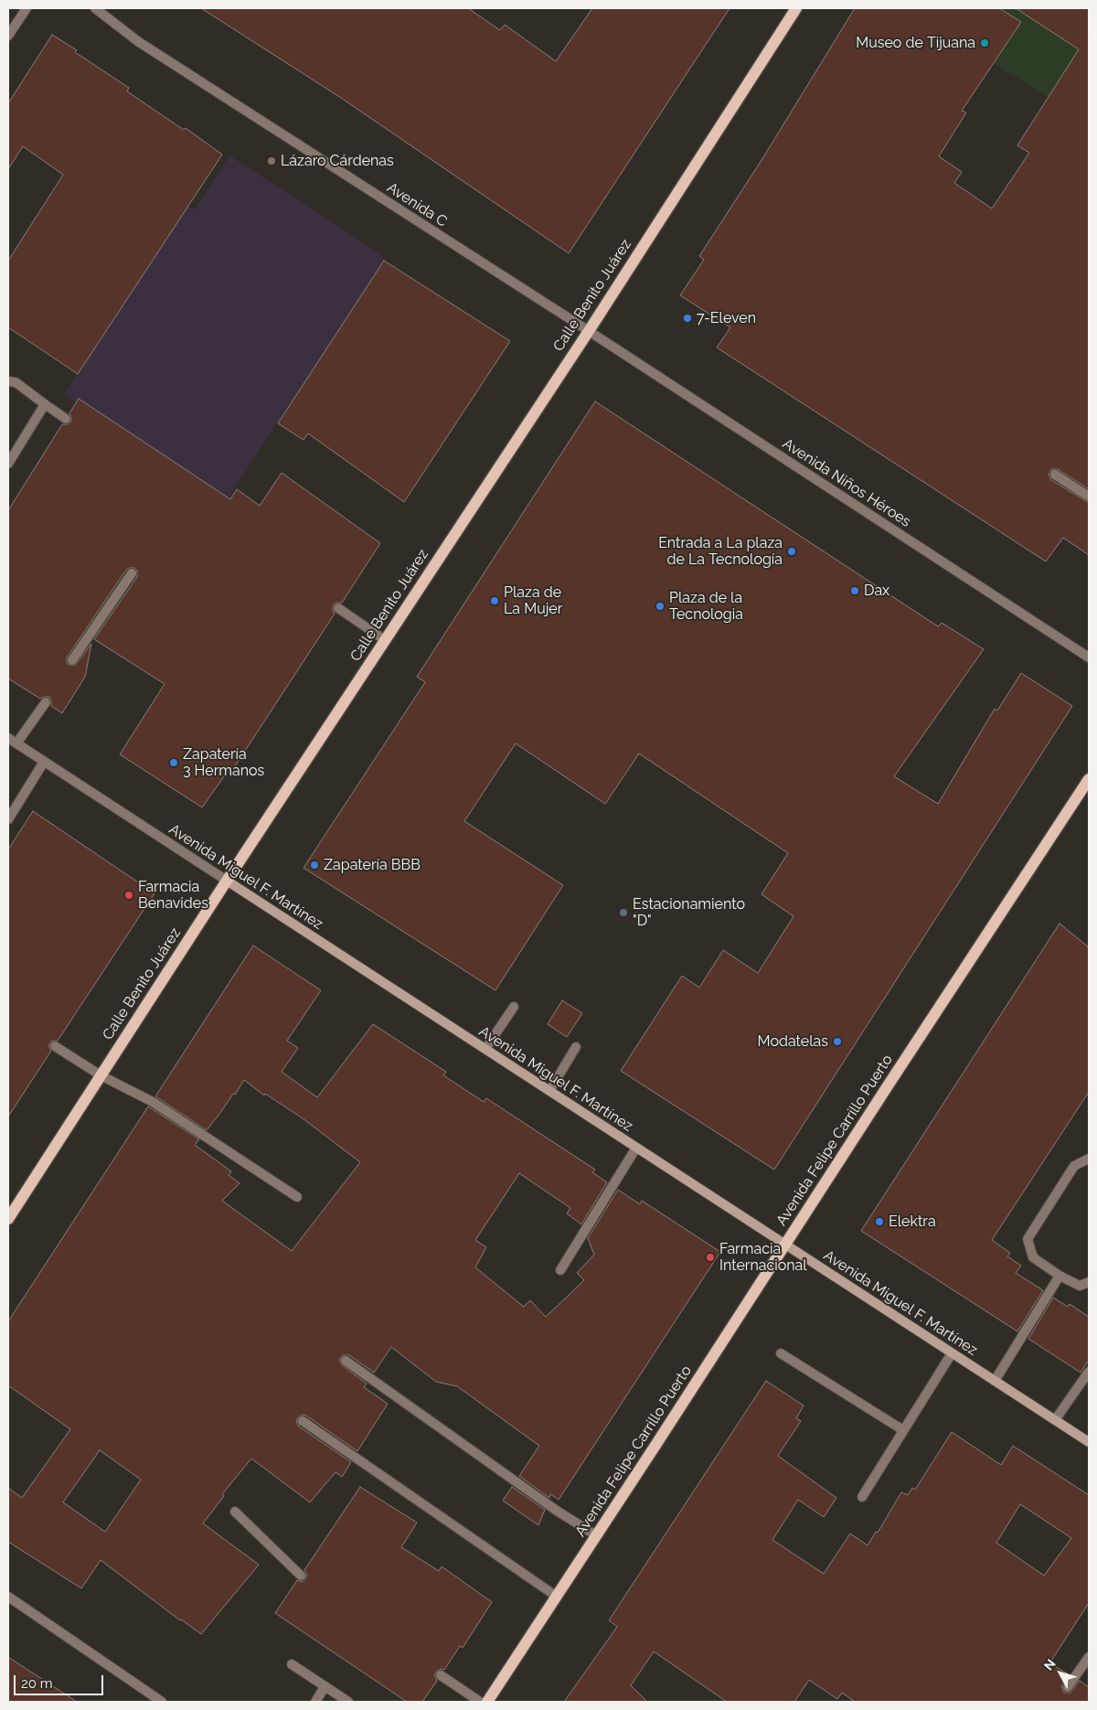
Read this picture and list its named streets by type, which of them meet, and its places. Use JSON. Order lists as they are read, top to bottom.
{
  "streets": {
    "main road": ["Calle Benito Juárez", "Avenida Miguel F. Martínez", "Avenida Felipe Carrillo Puerto"],
    "street": ["Avenida C", "Avenida Niños Héroes"]
  },
  "crossings": [
    ["Avenida C", "Calle Benito Juárez"],
    ["Avenida C", "Avenida Niños Héroes"],
    ["Calle Benito Juárez", "Avenida Niños Héroes"],
    ["Calle Benito Juárez", "Avenida Miguel F. Martínez"],
    ["Avenida Miguel F. Martínez", "Avenida Felipe Carrillo Puerto"]
  ],
  "places": [
    "Museo de Tijuana",
    "Lázaro Cárdenas",
    "7-Eleven",
    "Entrada a La plaza de La Tecnología",
    "Dax",
    "Plaza de La Mujer",
    "Plaza de la Tecnologia",
    "Zapatería 3 Hermanos",
    "Zapatería BBB",
    "Farmacia Benavides",
    "Estacionamiento \"D\"",
    "Modatelas",
    "Elektra",
    "Farmacia Internacional"
  ],
  "scale_bar": "20 m",
  "north": "top left"
}
